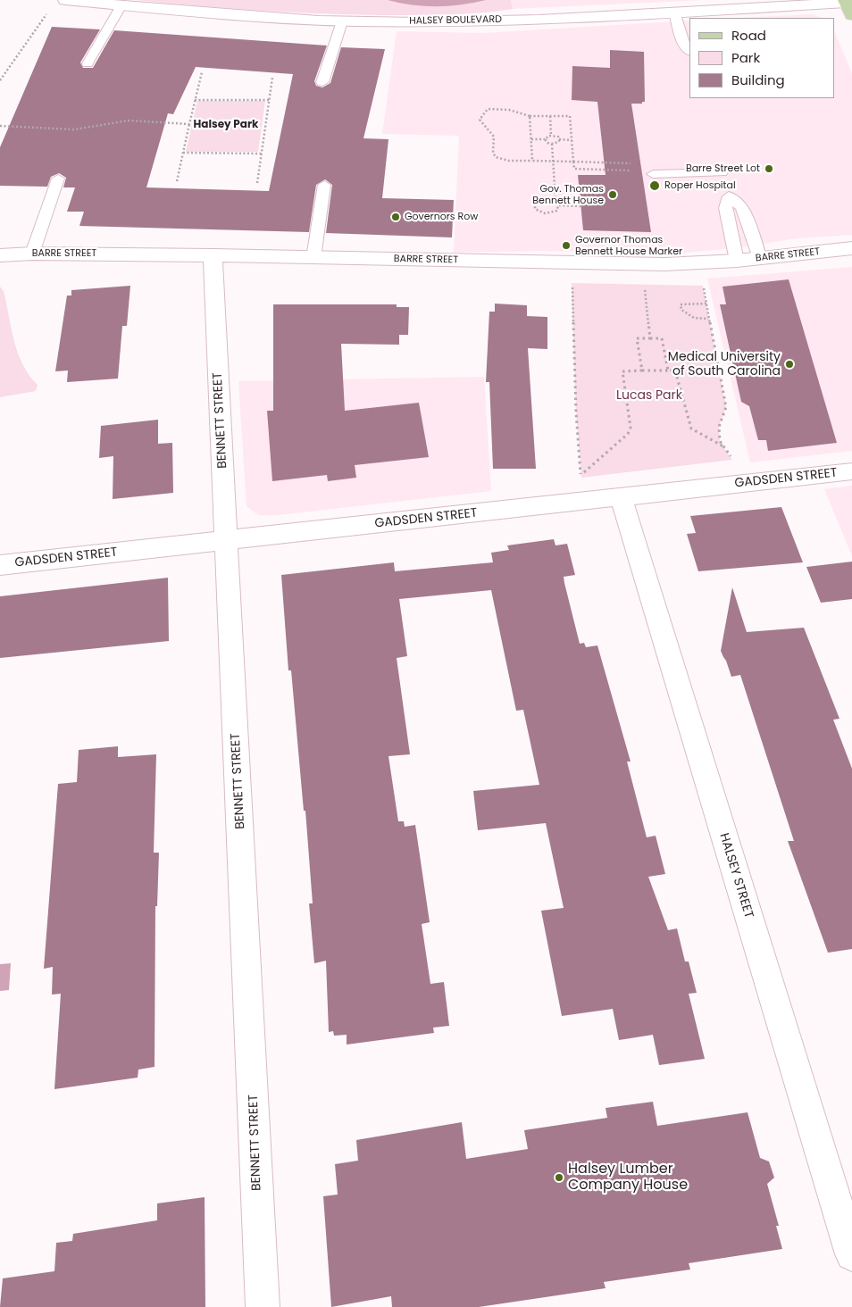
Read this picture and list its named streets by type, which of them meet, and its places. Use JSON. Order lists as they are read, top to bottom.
{
  "streets": {
    "street": [
      "HALSEY BOULEVARD",
      "BARRE STREET",
      "BENNETT STREET",
      "GADSDEN STREET",
      "HALSEY STREET"
    ]
  },
  "crossings": [
    ["BARRE STREET", "BENNETT STREET"],
    ["BENNETT STREET", "GADSDEN STREET"],
    ["GADSDEN STREET", "HALSEY STREET"]
  ],
  "districts": ["Halsey Park"],
  "parks": ["Lucas Park"],
  "places": [
    "Barre Street Lot",
    "Roper Hospital",
    "Gov. Thomas Bennett House",
    "Governors Row",
    "Governor Thomas Bennett House Marker",
    "Medical University of South Carolina",
    "Halsey Lumber Company House"
  ],
  "legend": ["Road", "Park", "Building"]
}
